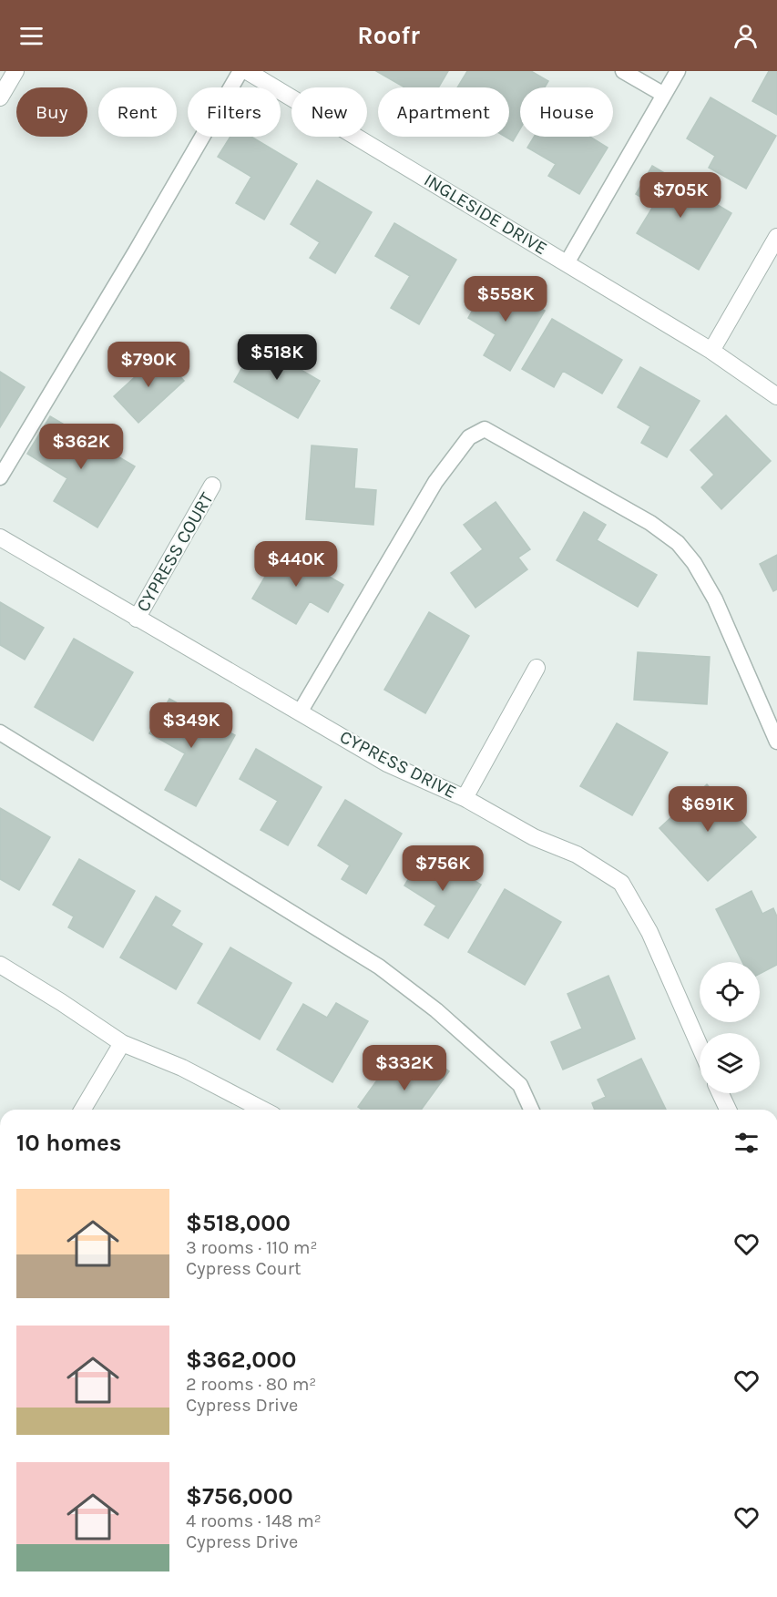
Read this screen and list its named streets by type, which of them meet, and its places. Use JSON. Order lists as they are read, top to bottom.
{
  "streets": {
    "street": ["INGLESIDE DRIVE", "CYPRESS COURT", "CYPRESS DRIVE"]
  },
  "crossings": [
    ["CYPRESS COURT", "CYPRESS DRIVE"]
  ],
  "page": {
    "header": "Roofr",
    "chip": [
      "Buy",
      "Rent",
      "Filters",
      "New",
      "Apartment",
      "House"
    ],
    "price": [
      "$705K",
      "$558K",
      "$518K",
      "$790K",
      "$362K",
      "$440K",
      "$349K",
      "$691K",
      "$756K",
      "$332K"
    ],
    "heading": "10 homes",
    "list": [
      {
        "name": "$518,000",
        "note": "3 rooms · 110 m² · Cypress Court"
      },
      {
        "name": "$362,000",
        "note": "2 rooms · 80 m² · Cypress Drive"
      },
      {
        "name": "$756,000",
        "note": "4 rooms · 148 m² · Cypress Drive"
      }
    ]
  }
}
